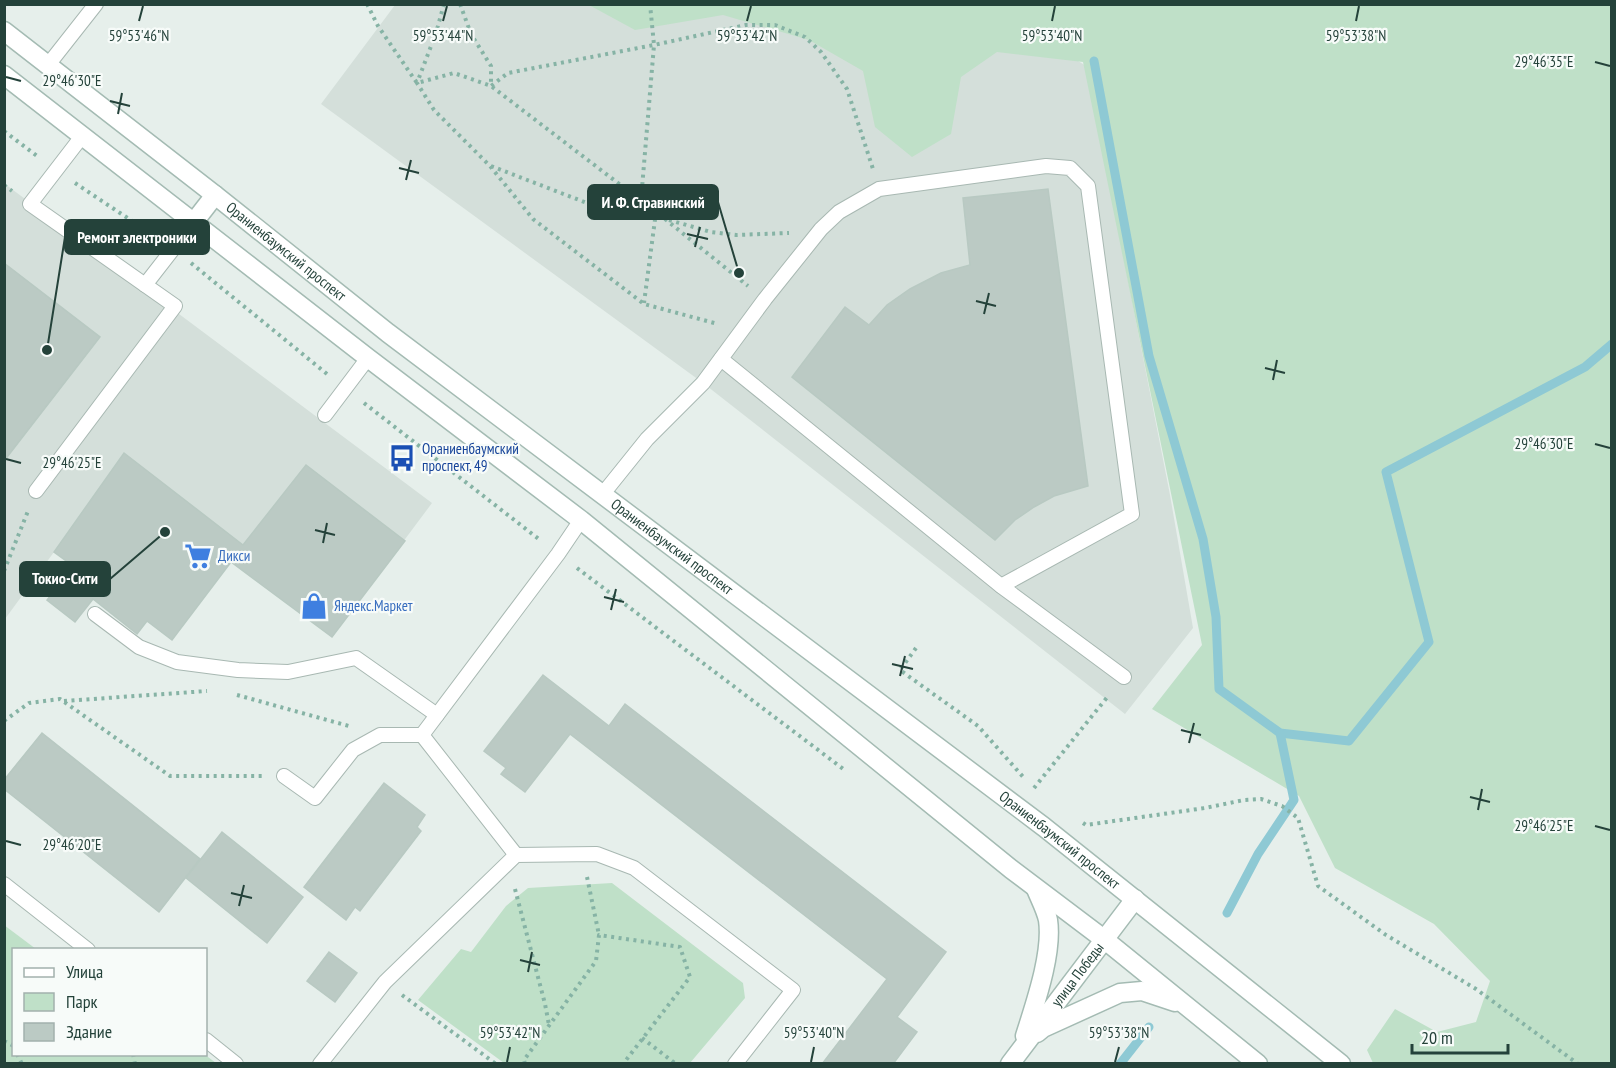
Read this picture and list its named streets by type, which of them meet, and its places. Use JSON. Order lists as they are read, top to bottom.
{
  "streets": {
    "main road": ["Ораниенбаумский проспект", "улица Победы"]
  },
  "crossings": [
    ["Ораниенбаумский проспект", "улица Победы"]
  ],
  "places": {
    "other": ["И. Ф. Стравинский", "Ремонт электроники", "Токио-Сити"],
    "bus stop": ["Ораниенбаумский проспект, 49"],
    "supermarket": ["Дикси"],
    "shop": ["Яндекс.Маркет"]
  },
  "legend": ["Улица", "Парк", "Здание"],
  "scale_bar": "20 m",
  "coordinates": [
    "59°53'46\"N",
    "59°53'44\"N",
    "59°53'42\"N",
    "59°53'40\"N",
    "59°53'38\"N",
    "29°46'35\"E",
    "29°46'30\"E",
    "29°46'25\"E",
    "29°46'20\"E"
  ]
}
